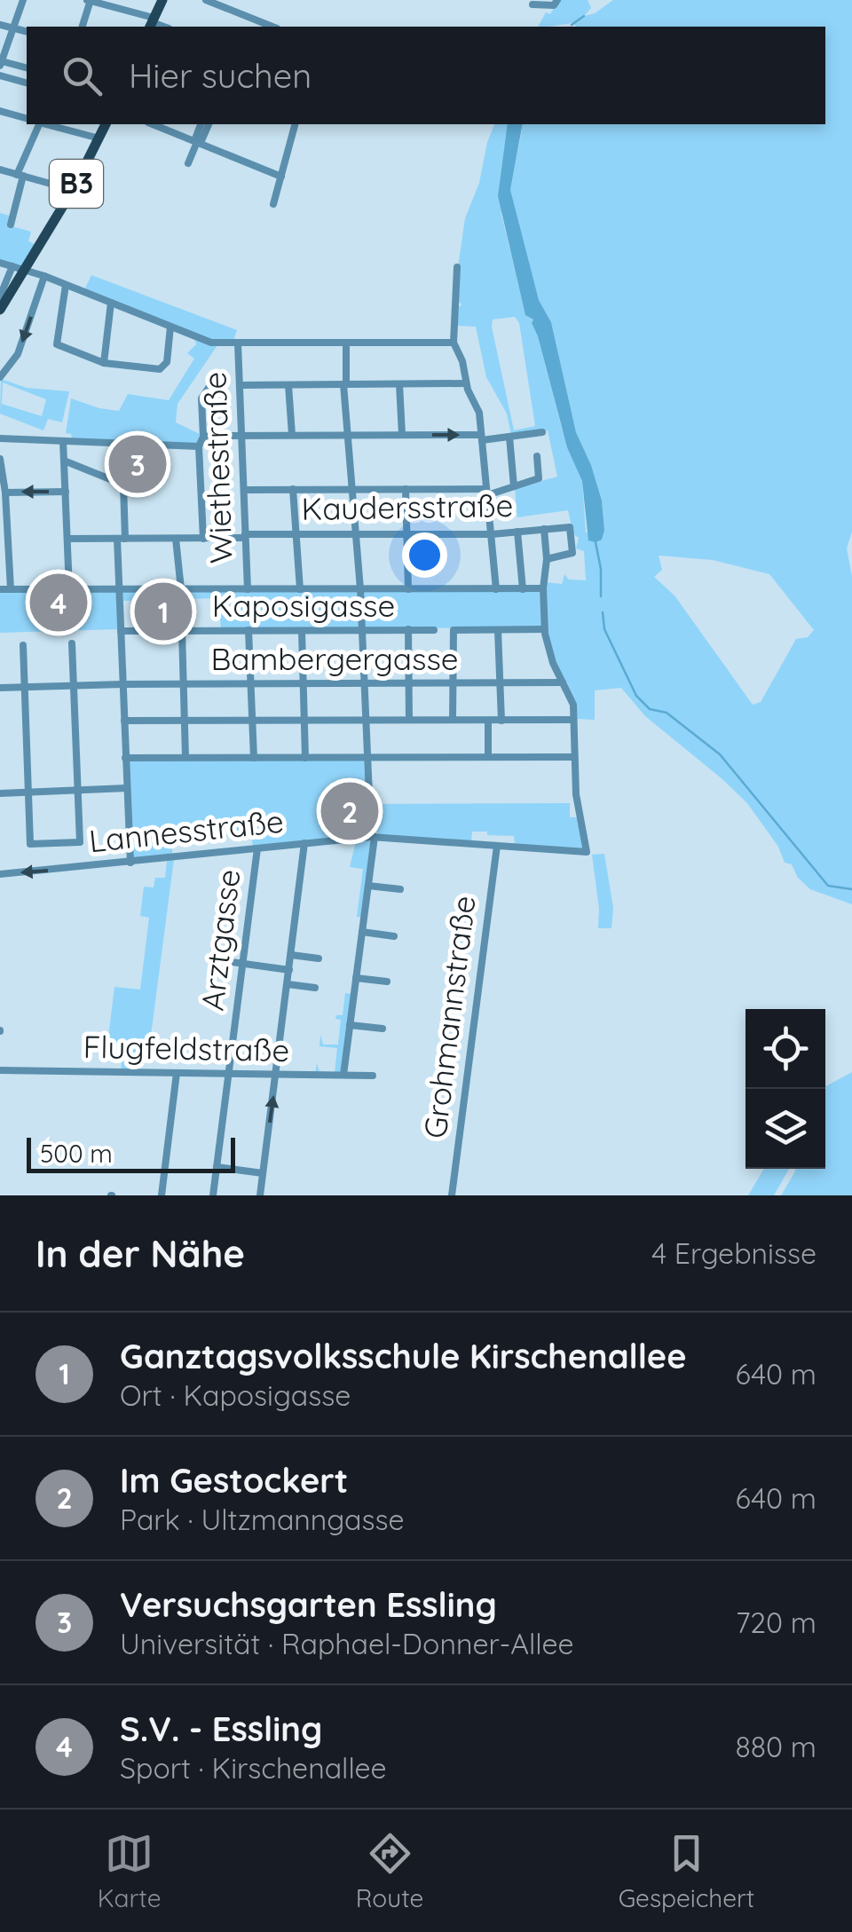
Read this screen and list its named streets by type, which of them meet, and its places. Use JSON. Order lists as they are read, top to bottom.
{
  "streets": {
    "main road": ["B3"],
    "street": [
      "Wiethestraße",
      "Kaudersstraße",
      "Kaposigasse",
      "Bambergergasse",
      "Lannesstraße",
      "Arztgasse",
      "Grohmannstraße",
      "Flugfeldstraße"
    ]
  },
  "crossings": [
    ["Wiethestraße", "Kaudersstraße"],
    ["Lannesstraße", "Arztgasse"],
    ["Lannesstraße", "Grohmannstraße"],
    ["Arztgasse", "Flugfeldstraße"]
  ],
  "scale_bar": "500 m",
  "page": {
    "search": "Hier suchen",
    "pins": [
      "3",
      "4",
      "1",
      "2"
    ],
    "scale": "500 m",
    "heading": ["In der Nähe", "4 Ergebnisse"],
    "list": [
      {
        "mark": "1",
        "name": "Ganztagsvolksschule Kirschenallee",
        "note": "Ort · Kaposigasse",
        "value": "640 m"
      },
      {
        "mark": "2",
        "name": "Im Gestockert",
        "note": "Park · Ultzmanngasse",
        "value": "640 m"
      },
      {
        "mark": "3",
        "name": "Versuchsgarten Essling",
        "note": "Universität · Raphael-Donner-Allee",
        "value": "720 m"
      },
      {
        "mark": "4",
        "name": "S.V. - Essling",
        "note": "Sport · Kirschenallee",
        "value": "880 m"
      }
    ],
    "nav": ["Karte", "Route", "Gespeichert"]
  }
}
